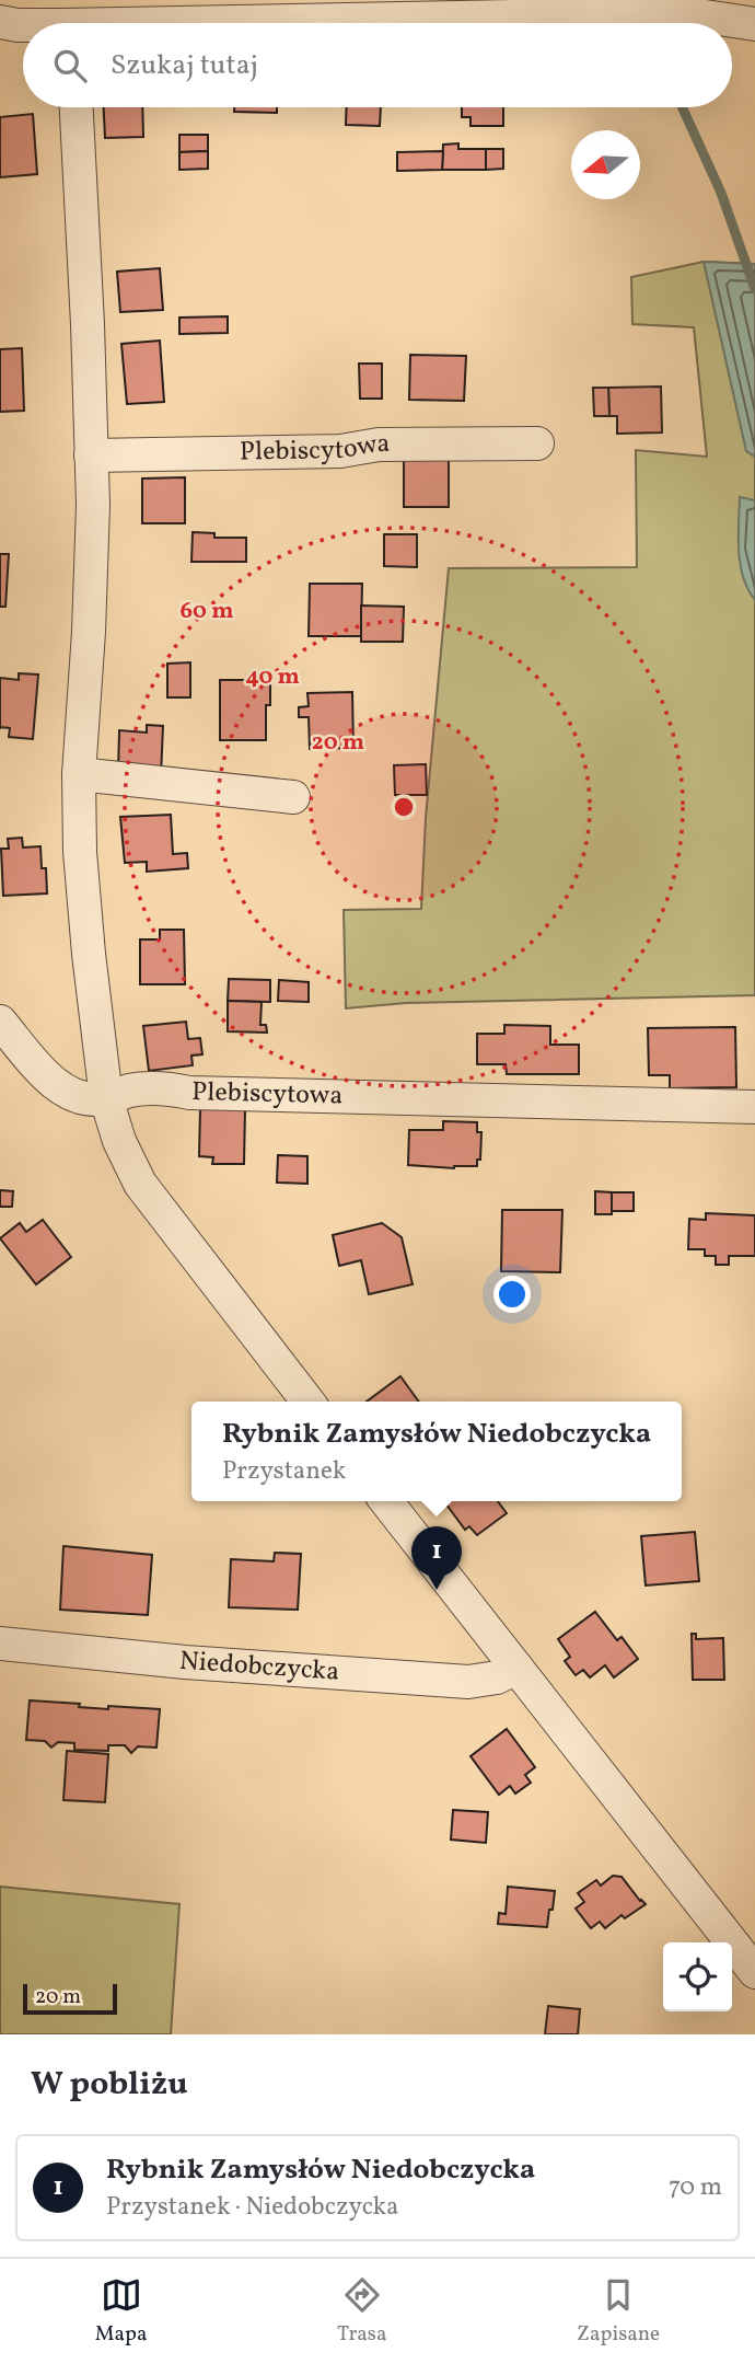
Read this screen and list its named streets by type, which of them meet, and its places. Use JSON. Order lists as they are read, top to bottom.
{
  "streets": {
    "street": ["Plebiscytowa", "Niedobczycka"]
  },
  "scale_bar": "20 m",
  "north": "left",
  "page": {
    "search": "Szukaj tutaj",
    "popup": ["Rybnik Zamysłów Niedobczycka", "Przystanek"],
    "pins": "1",
    "scale": "20 m",
    "heading": "W pobliżu",
    "list": [
      {
        "mark": "1",
        "name": "Rybnik Zamysłów Niedobczycka",
        "note": "Przystanek · Niedobczycka",
        "value": "70 m"
      }
    ],
    "nav": ["Mapa", "Trasa", "Zapisane"]
  },
  "rings": ["60 m", "40 m", "20 m"]
}
